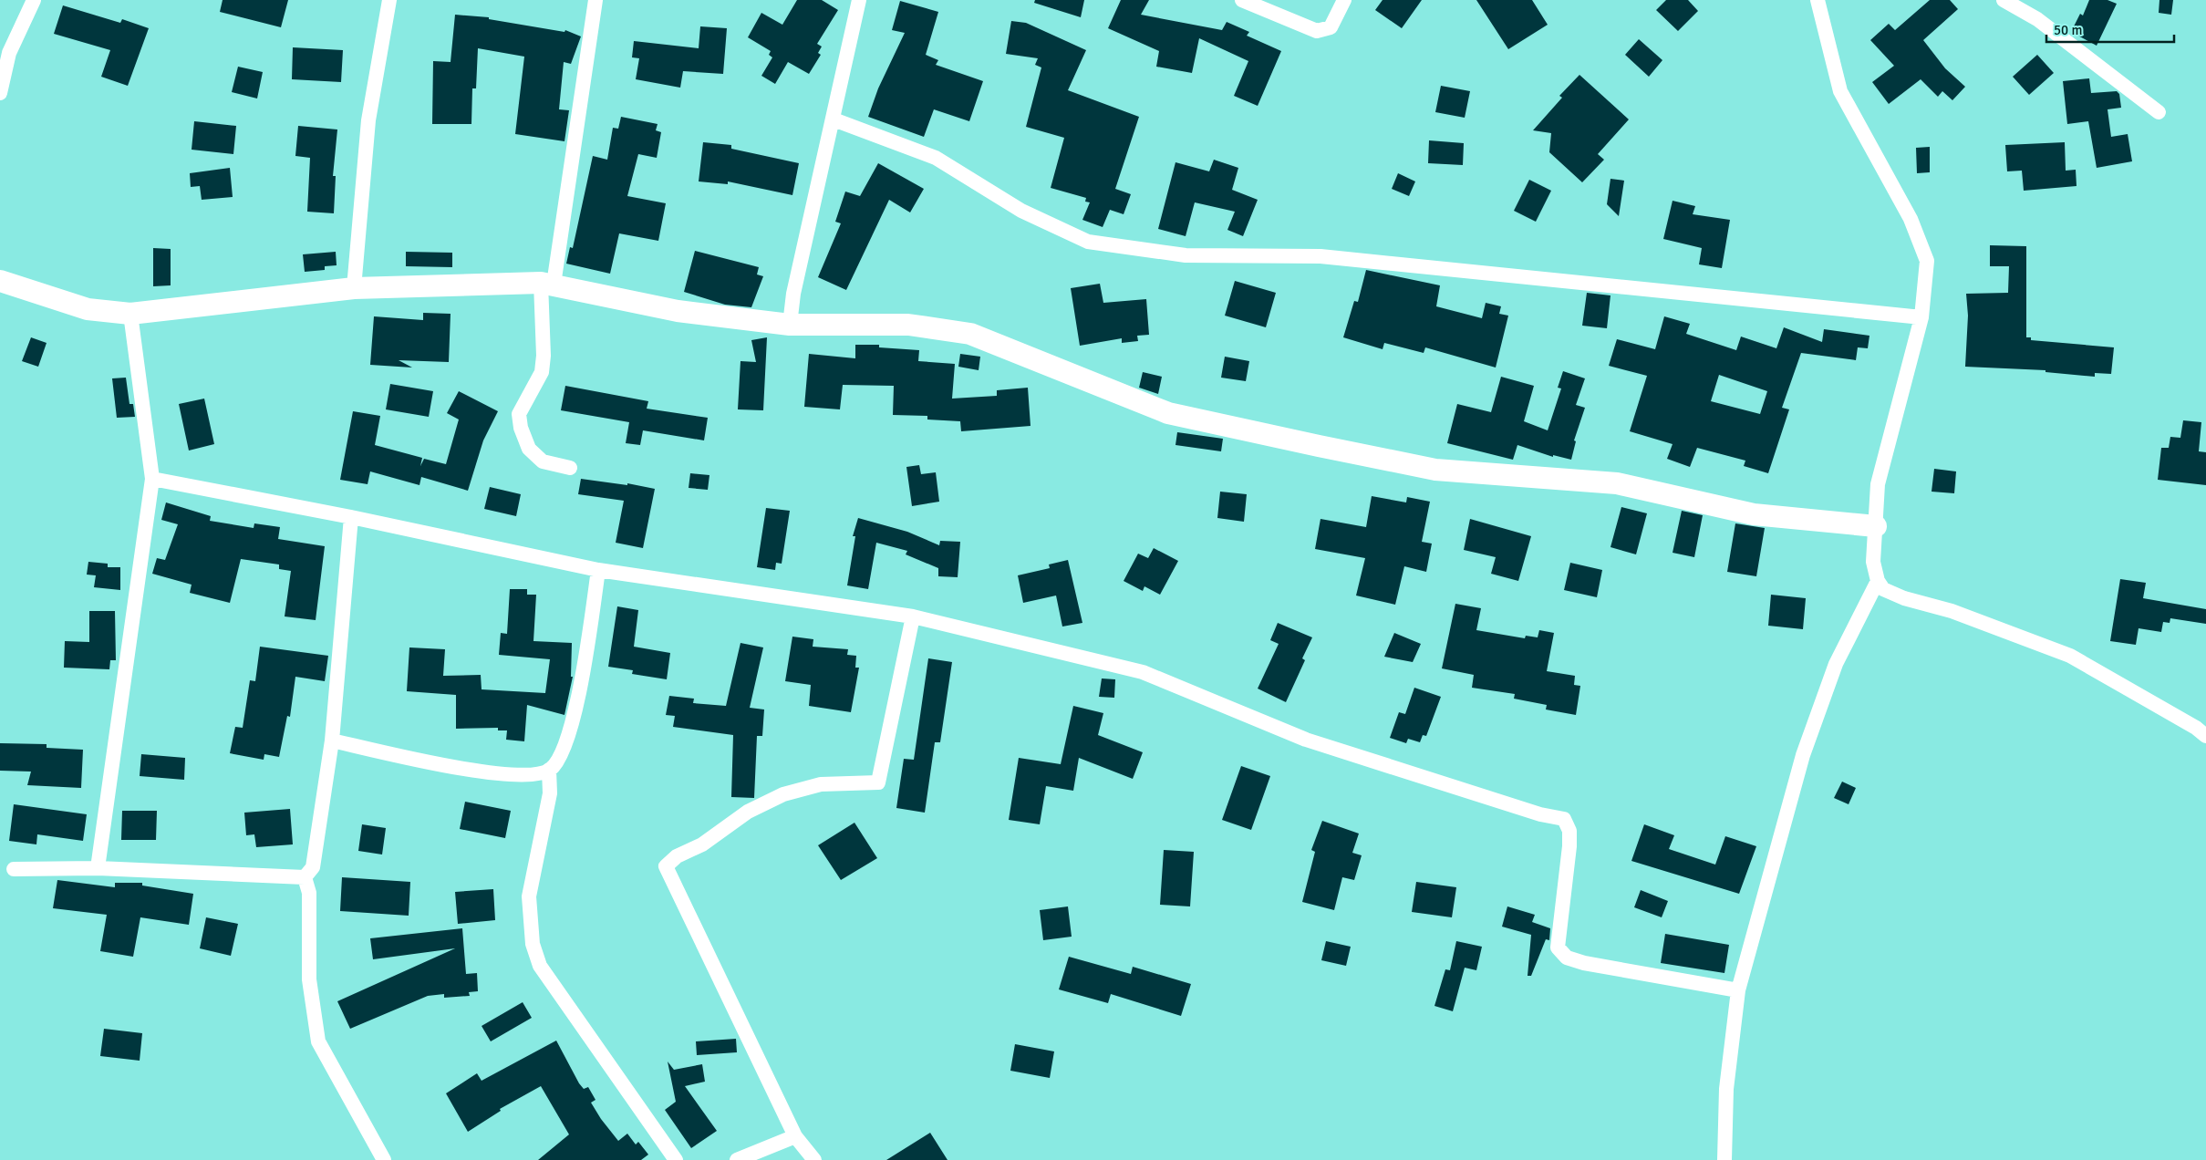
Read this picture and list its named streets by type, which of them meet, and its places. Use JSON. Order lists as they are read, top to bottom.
{
  "scale_bar": "50 m"
}
